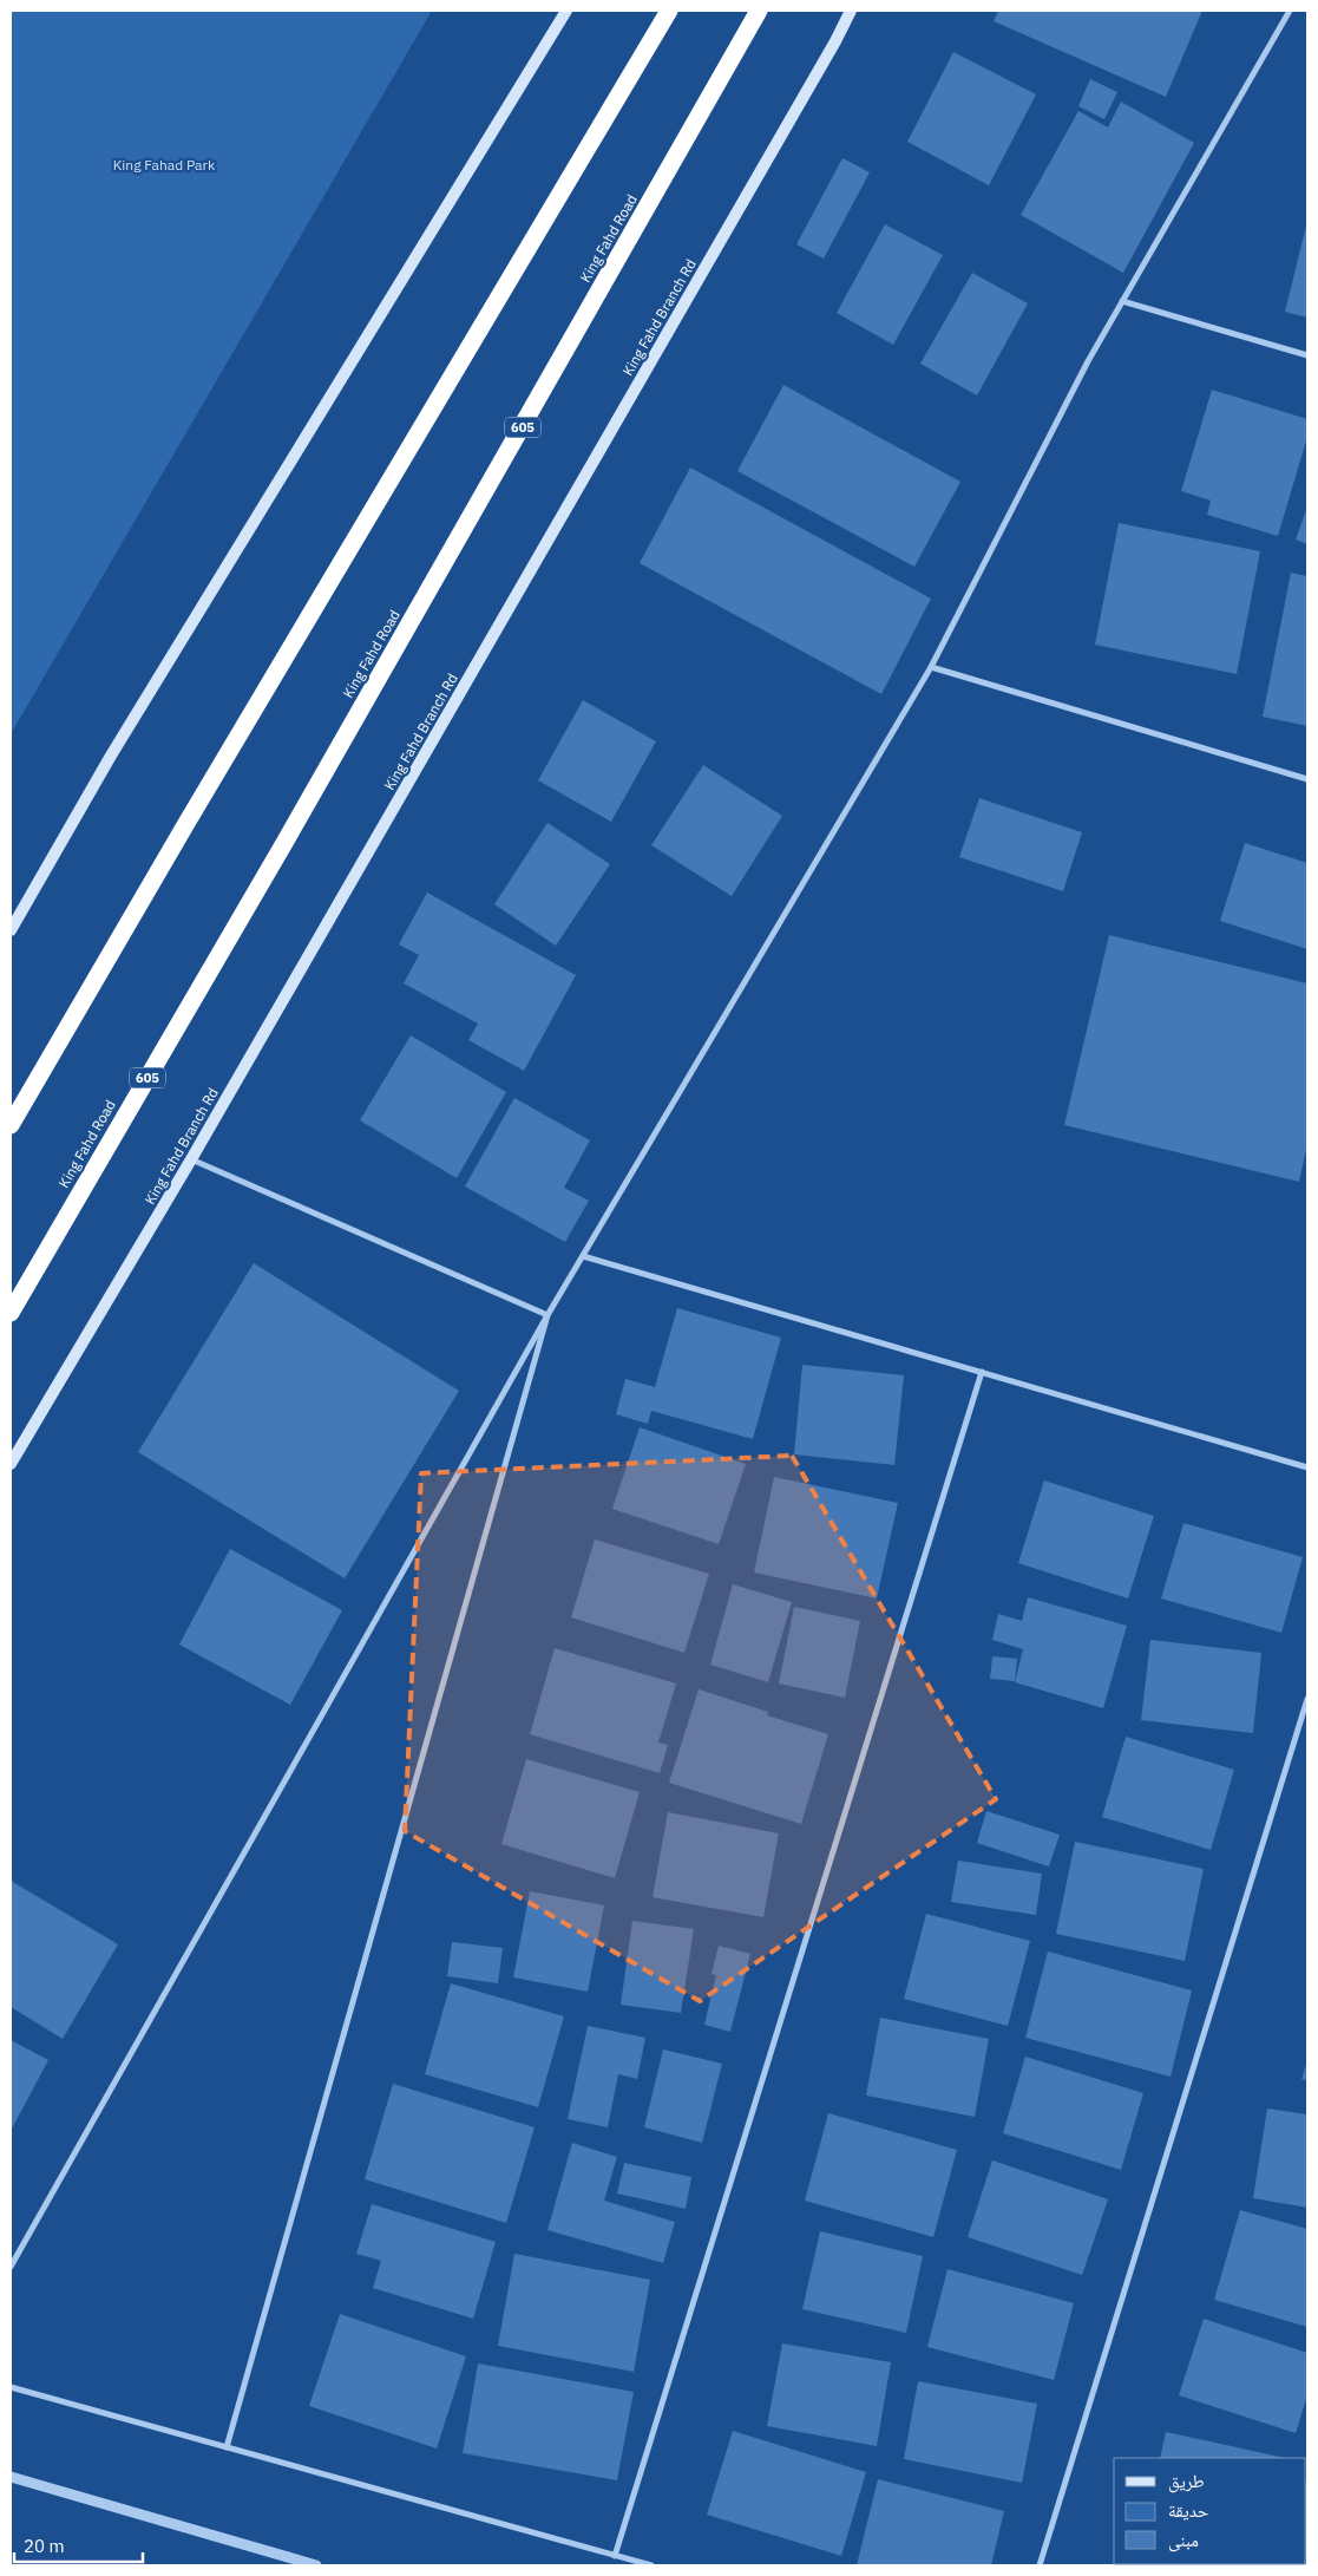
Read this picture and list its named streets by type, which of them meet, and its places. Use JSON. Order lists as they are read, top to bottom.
{
  "streets": {
    "highway": ["King Fahd Road", "605"],
    "main road": ["King Fahd Branch Rd"]
  },
  "parks": ["King Fahad Park"],
  "legend": ["طريق", "حديقة", "مبنى"],
  "scale_bar": "20 m"
}
